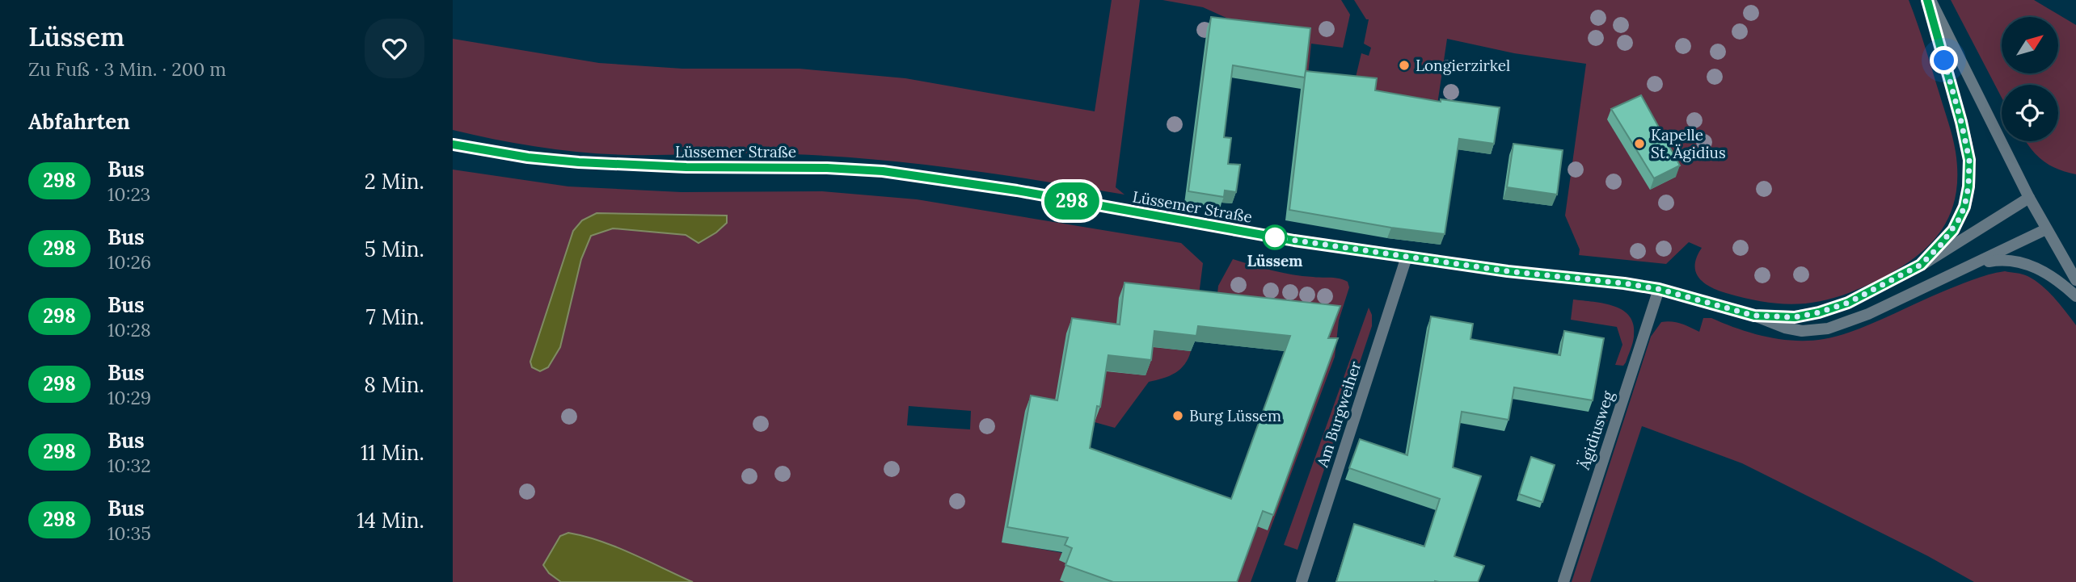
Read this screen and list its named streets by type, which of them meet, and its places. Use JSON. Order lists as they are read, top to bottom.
{
  "streets": {
    "street": ["Lüssemer Straße", "Am Burgweiher", "Ägidiusweg"]
  },
  "crossings": [
    ["Lüssemer Straße", "Am Burgweiher"],
    ["Lüssemer Straße", "Ägidiusweg"]
  ],
  "places": [
    "Longierzirkel",
    "Kapelle St. Ägidius",
    "Lüssem",
    "Burg Lüssem"
  ],
  "lines": ["bus line 298"],
  "north": "top right",
  "page": {
    "heading": [
      ["Lüssem", "Zu Fuß · 3 Min. · 200 m"],
      "Abfahrten"
    ],
    "on_map": "298",
    "list": [
      {
        "mark": "298",
        "name": "Bus",
        "note": "10:23",
        "value": "2 Min."
      },
      {
        "mark": "298",
        "name": "Bus",
        "note": "10:26",
        "value": "5 Min."
      },
      {
        "mark": "298",
        "name": "Bus",
        "note": "10:28",
        "value": "7 Min."
      },
      {
        "mark": "298",
        "name": "Bus",
        "note": "10:29",
        "value": "8 Min."
      },
      {
        "mark": "298",
        "name": "Bus",
        "note": "10:32",
        "value": "11 Min."
      },
      {
        "mark": "298",
        "name": "Bus",
        "note": "10:35",
        "value": "14 Min."
      }
    ]
  }
}
